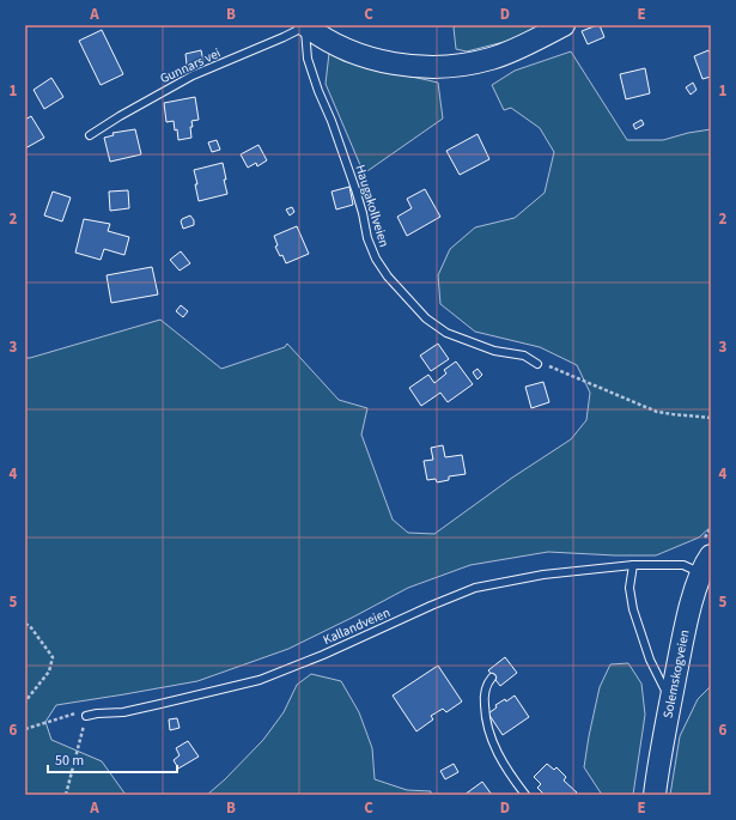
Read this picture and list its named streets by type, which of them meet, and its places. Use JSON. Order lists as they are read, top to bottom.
{
  "streets": {
    "street": ["Solemskogveien"],
    "lane": ["Gunnars vei", "Haugakollveien", "Kallandveien"]
  },
  "crossings": [
    ["Gunnars vei", "Haugakollveien"],
    ["Kallandveien", "Solemskogveien"]
  ],
  "scale_bar": "50 m",
  "grid": {
    "columns": [
      "A",
      "B",
      "C",
      "D",
      "E"
    ],
    "rows": [
      "1",
      "2",
      "3",
      "4",
      "5",
      "6"
    ]
  }
}
